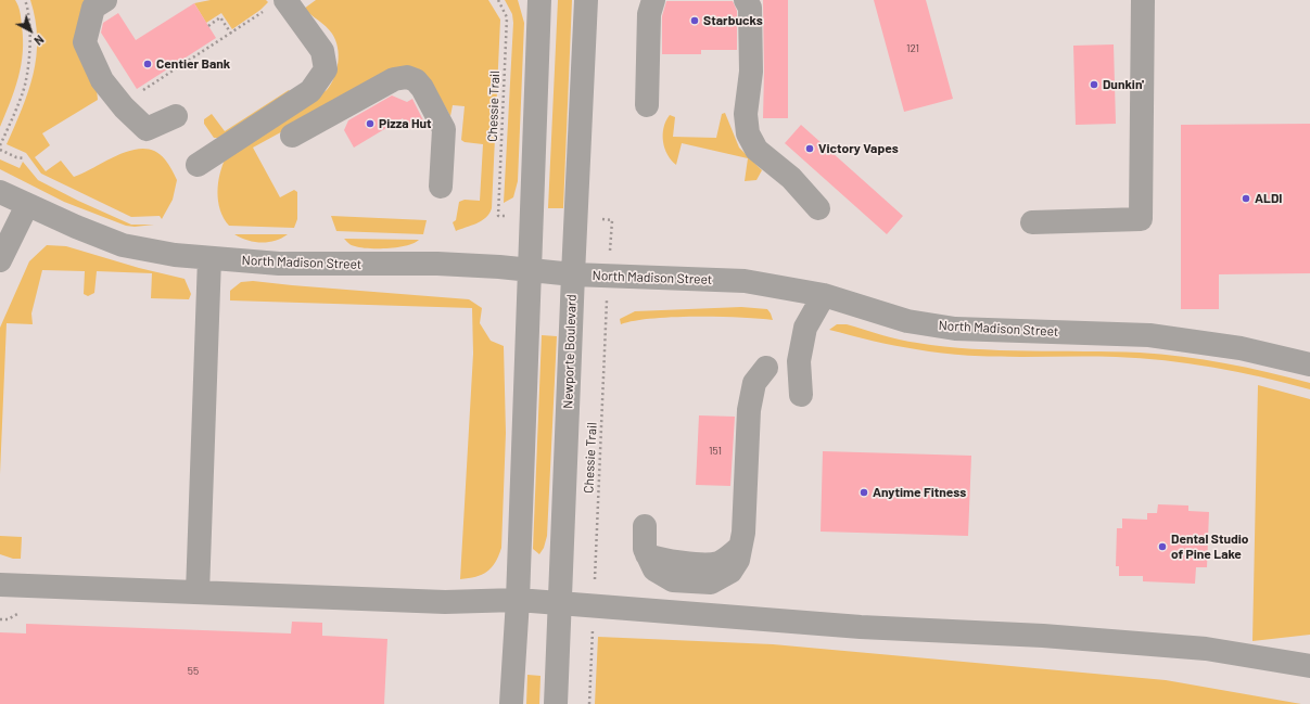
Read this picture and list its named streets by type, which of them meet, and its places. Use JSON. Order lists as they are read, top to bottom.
{
  "streets": {
    "street": ["North Madison Street", "Newporte Boulevard"],
    "path": ["Chessie Trail"]
  },
  "crossings": [
    ["North Madison Street", "Newporte Boulevard"]
  ],
  "places": [
    "Starbucks",
    "Centier Bank",
    "Dunkin'",
    "Pizza Hut",
    "Victory Vapes",
    "ALDI",
    "Anytime Fitness",
    "Dental Studio of Pine Lake"
  ],
  "house_numbers": ["121", "151", "55"],
  "north": "bottom right"
}
